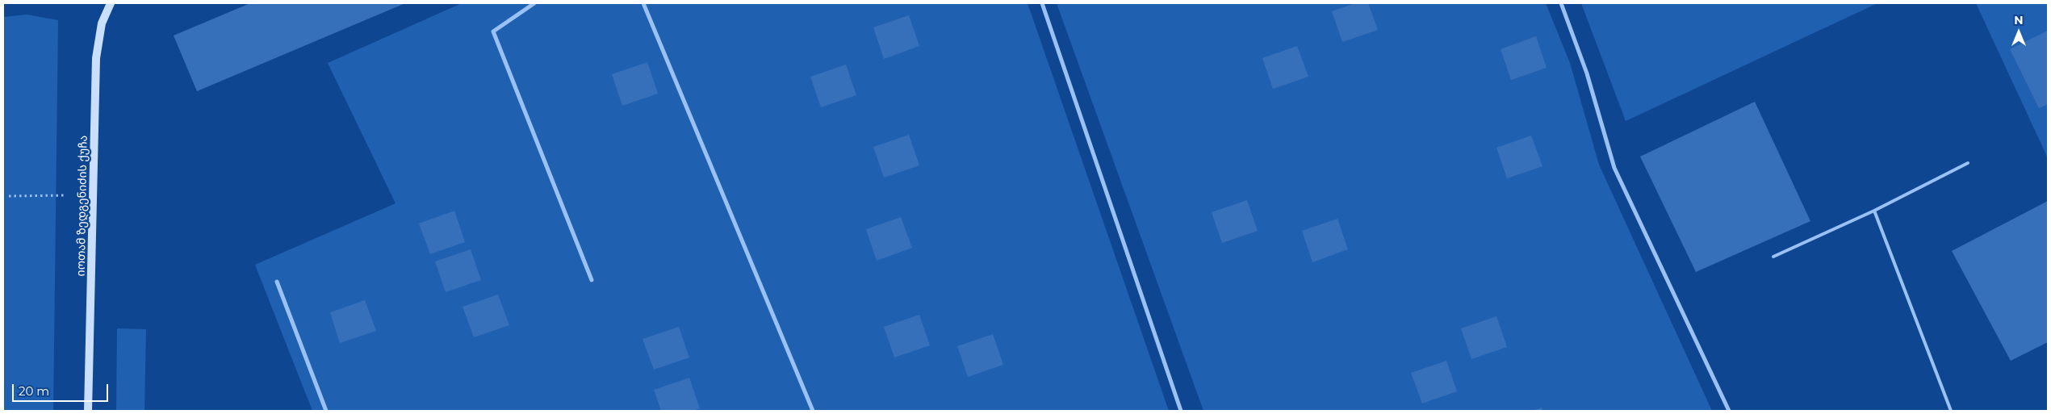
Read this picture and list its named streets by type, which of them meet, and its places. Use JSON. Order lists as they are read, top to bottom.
{
  "streets": {
    "main road": ["იოთამ ზედგენიძის ქუჩა"]
  },
  "scale_bar": "20 m",
  "north": "top"
}
